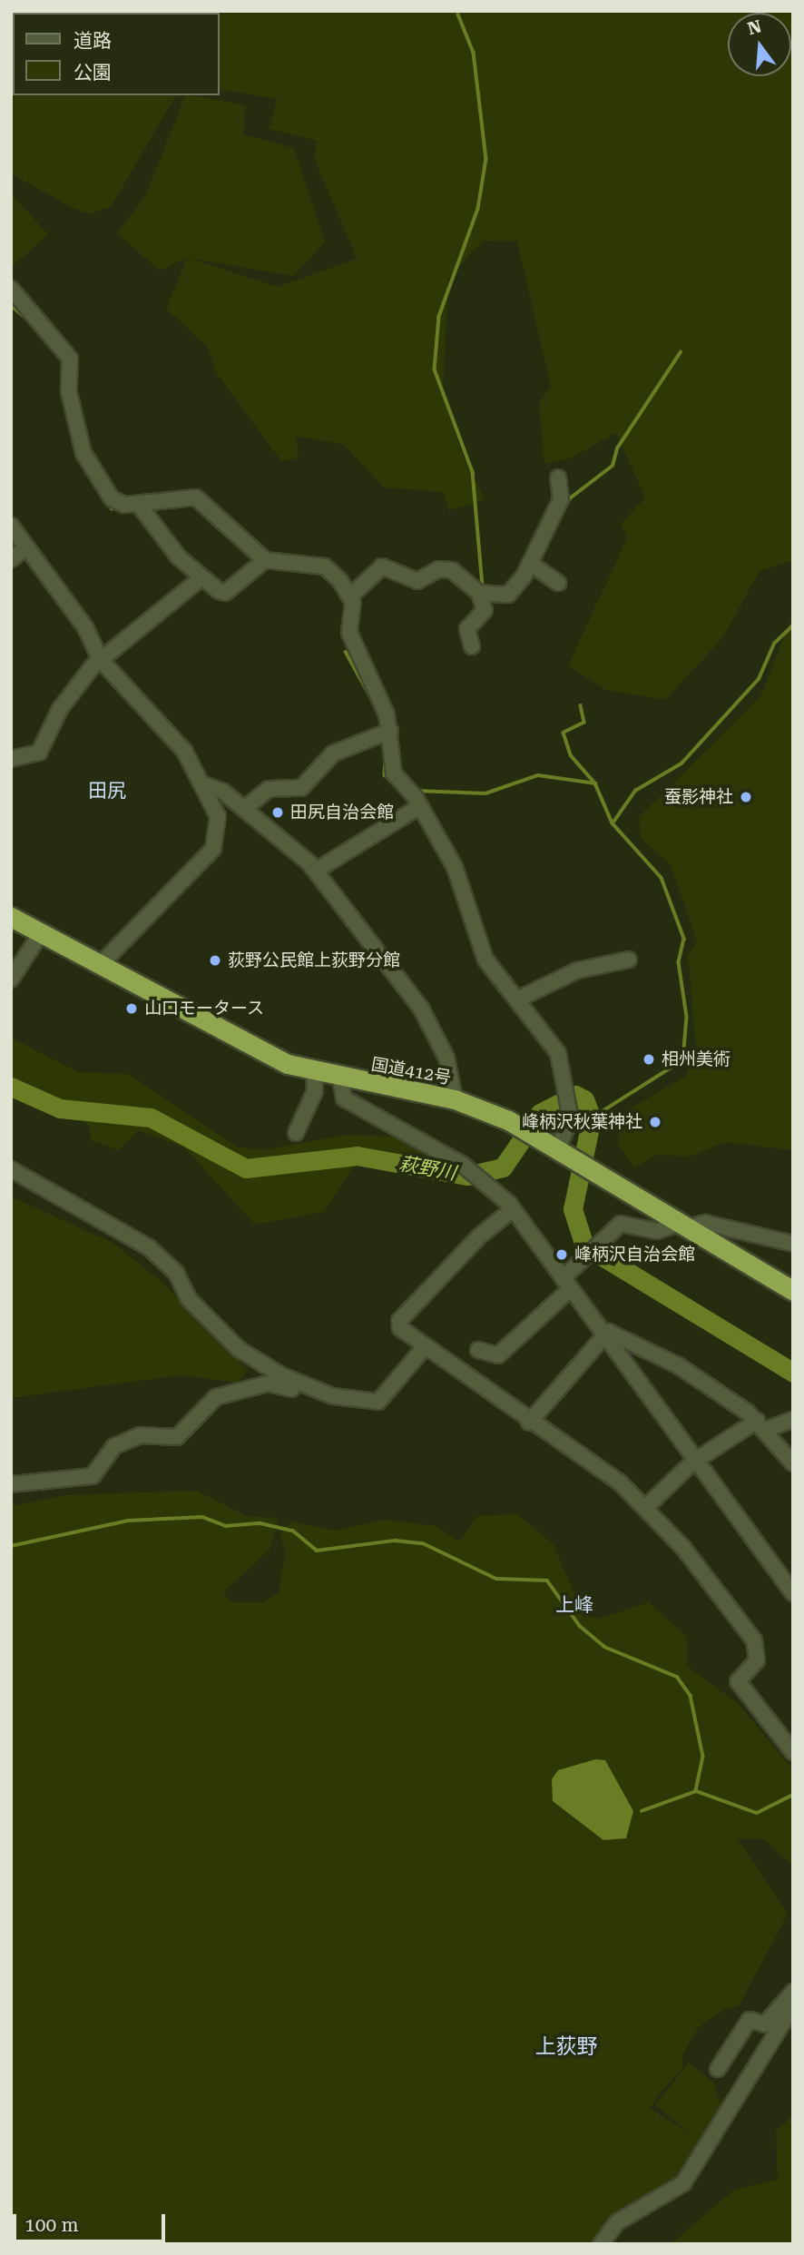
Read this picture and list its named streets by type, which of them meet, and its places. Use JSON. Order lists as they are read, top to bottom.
{
  "streets": {
    "highway": ["国道412号"]
  },
  "districts": ["田尻", "上峰", "上荻野"],
  "water": ["萩野川"],
  "places": [
    "蚕影神社",
    "田尻自治会館",
    "荻野公民館上荻野分館",
    "山口モータース",
    "相州美術",
    "峰柄沢秋葉神社",
    "峰柄沢自治会館"
  ],
  "legend": ["道路", "公園"],
  "scale_bar": "100 m",
  "north": "top"
}
